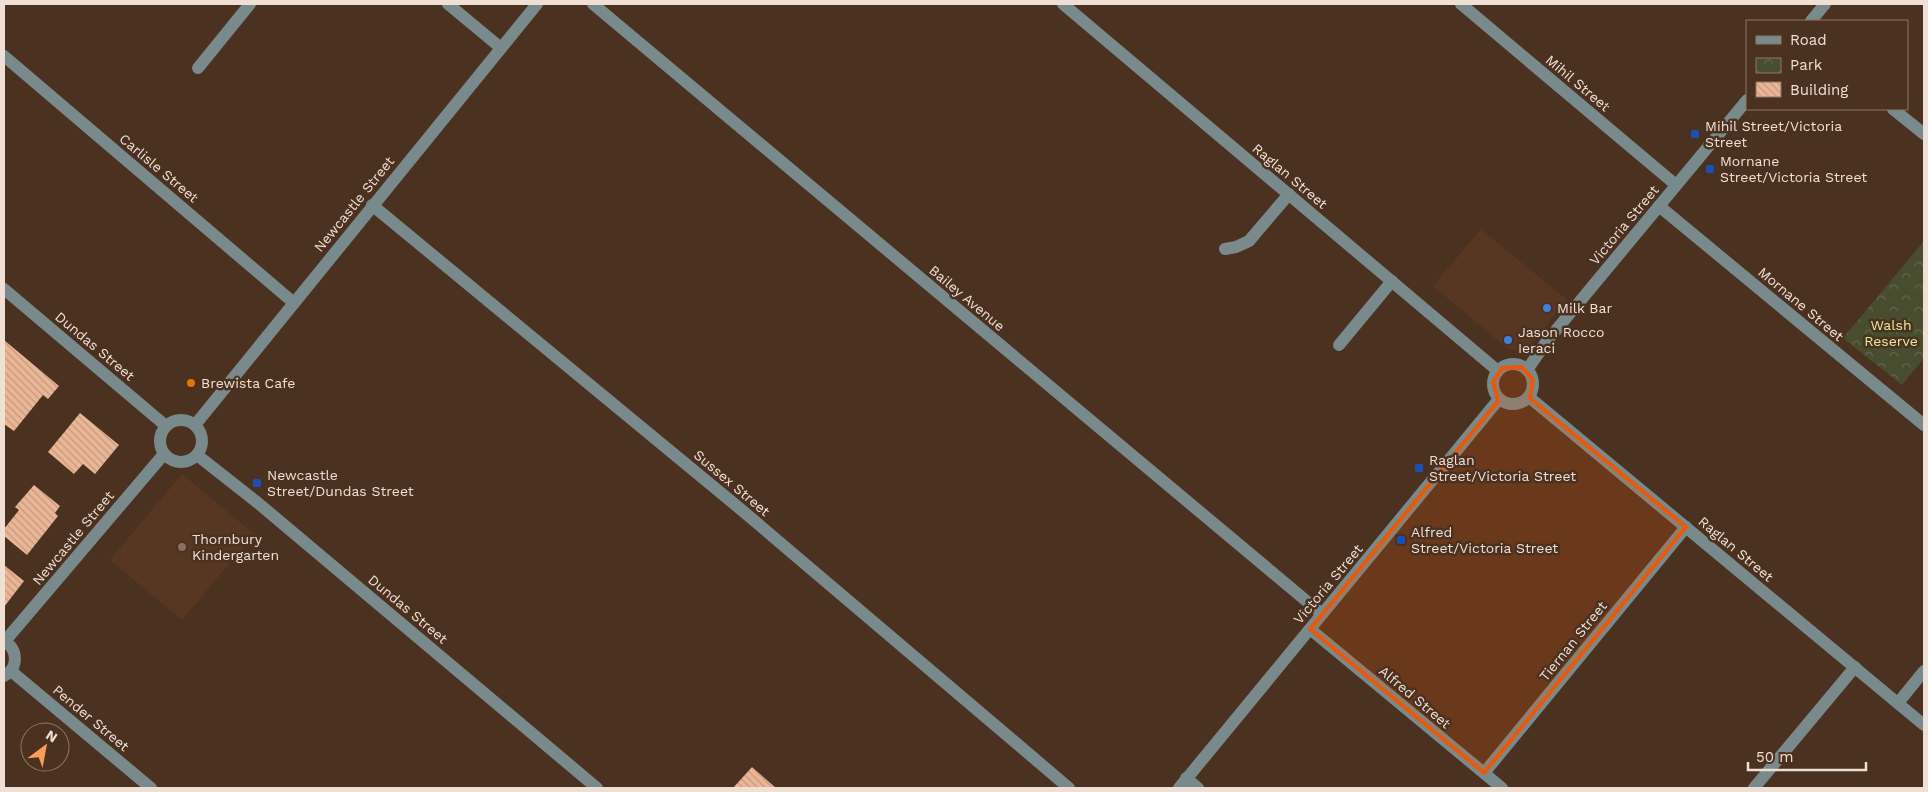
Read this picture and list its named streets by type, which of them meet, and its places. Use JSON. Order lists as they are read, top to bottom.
{
  "streets": {
    "street": [
      "Mihil Street",
      "Carlisle Street",
      "Raglan Street",
      "Newcastle Street",
      "Victoria Street",
      "Bailey Avenue",
      "Mornane Street",
      "Dundas Street",
      "Sussex Street",
      "Tiernan Street",
      "Alfred Street",
      "Pender Street"
    ]
  },
  "crossings": [
    ["Mihil Street", "Victoria Street"],
    ["Carlisle Street", "Newcastle Street"],
    ["Raglan Street", "Victoria Street"],
    ["Raglan Street", "Tiernan Street"],
    ["Newcastle Street", "Dundas Street"],
    ["Newcastle Street", "Sussex Street"],
    ["Victoria Street", "Bailey Avenue"],
    ["Victoria Street", "Mornane Street"],
    ["Victoria Street", "Alfred Street"],
    ["Tiernan Street", "Alfred Street"]
  ],
  "parks": ["Walsh Reserve"],
  "places": {
    "transit": [
      "Mihil Street/Victoria Street",
      "Mornane Street/Victoria Street",
      "Raglan Street/Victoria Street",
      "Newcastle Street/Dundas Street",
      "Alfred Street/Victoria Street"
    ],
    "other": [
      "Milk Bar",
      "Jason Rocco Ieraci",
      "Brewista Cafe",
      "Thornbury Kindergarten"
    ]
  },
  "legend": ["Road", "Park", "Building"],
  "scale_bar": "50 m",
  "north": "top right"
}
